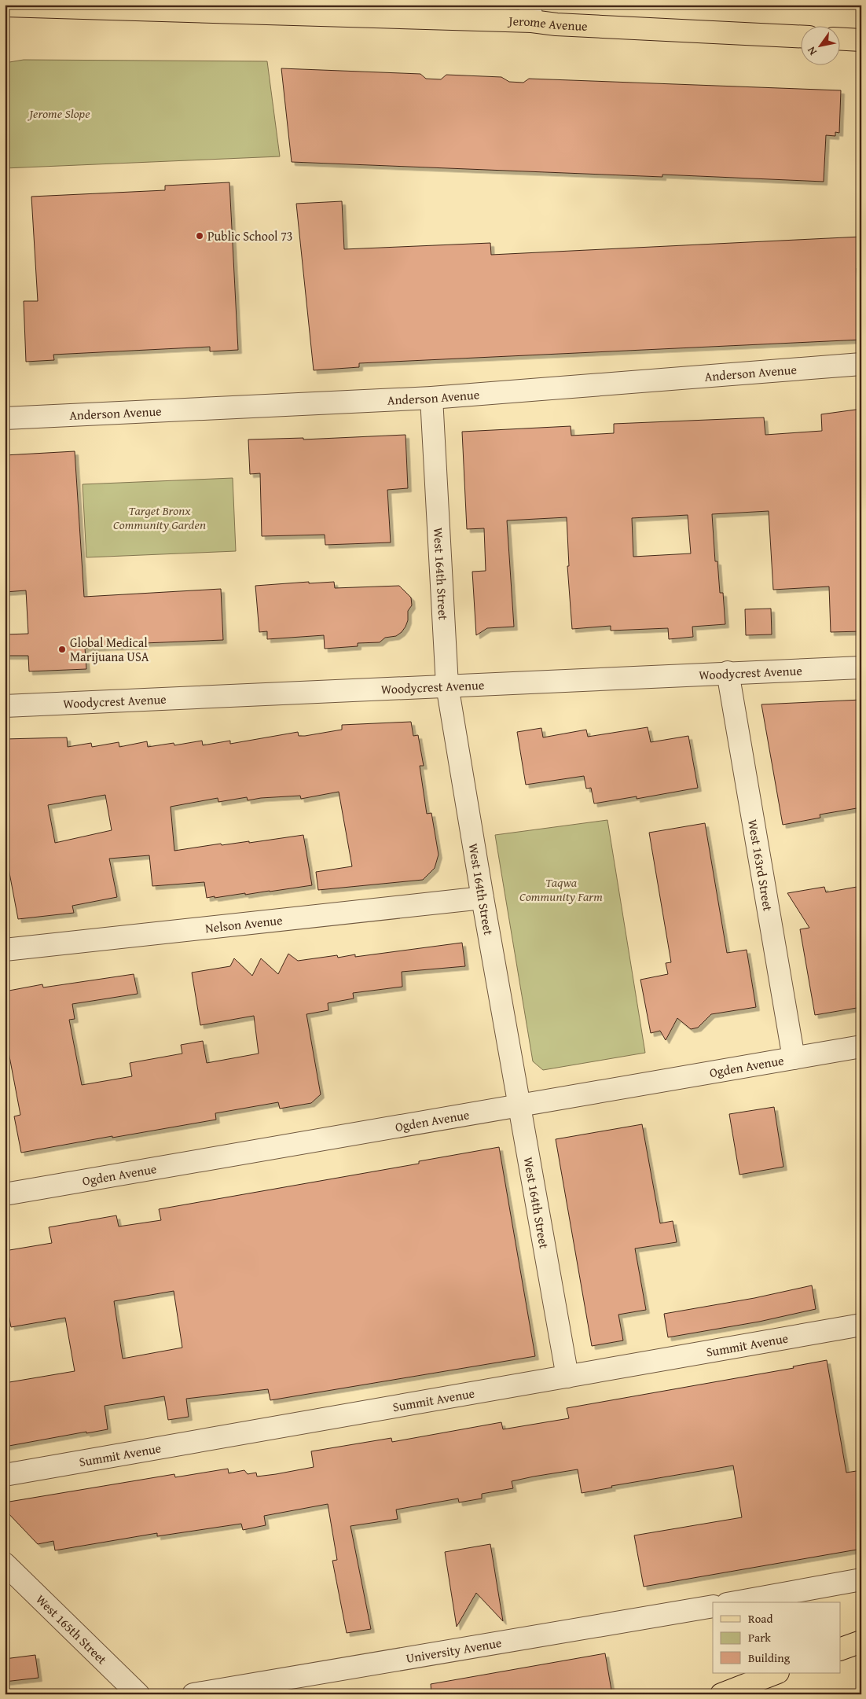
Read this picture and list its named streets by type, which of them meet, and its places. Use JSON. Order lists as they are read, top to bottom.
{
  "streets": {
    "main road": ["Jerome Avenue"],
    "street": [
      "Anderson Avenue",
      "West 164th Street",
      "Woodycrest Avenue",
      "West 163rd Street",
      "Nelson Avenue",
      "Ogden Avenue",
      "Summit Avenue",
      "West 165th Street",
      "University Avenue"
    ]
  },
  "crossings": [
    ["Anderson Avenue", "West 164th Street"],
    ["West 164th Street", "Woodycrest Avenue"],
    ["West 164th Street", "Nelson Avenue"],
    ["West 164th Street", "Ogden Avenue"],
    ["West 164th Street", "Summit Avenue"],
    ["Woodycrest Avenue", "West 163rd Street"],
    ["West 163rd Street", "Ogden Avenue"]
  ],
  "parks": ["Jerome Slope", "Target Bronx Community Garden", "Taqwa Community Farm"],
  "places": ["Public School 73", "Global Medical Marijuana USA"],
  "legend": ["Road", "Park", "Building"],
  "north": "bottom left"
}
